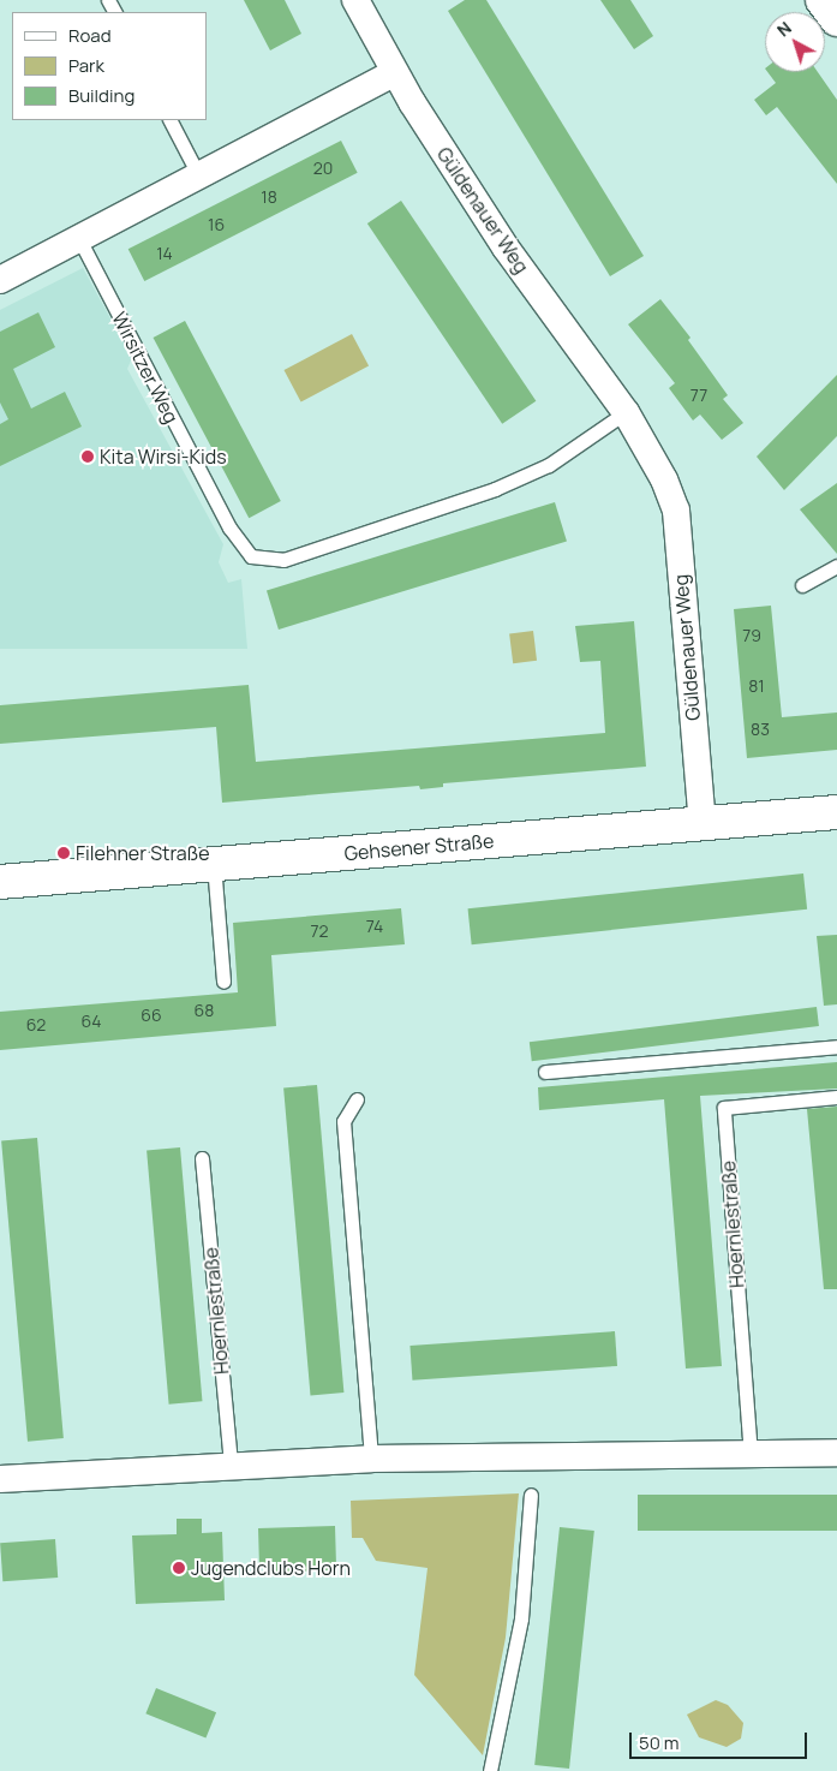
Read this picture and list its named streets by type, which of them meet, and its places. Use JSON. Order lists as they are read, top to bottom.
{
  "streets": {
    "main road": ["Gehsener Straße"],
    "street": ["Güldenauer Weg"],
    "lane": ["Wirsitzer Weg", "Hoernlestraße"]
  },
  "crossings": [
    ["Güldenauer Weg", "Wirsitzer Weg"],
    ["Güldenauer Weg", "Gehsener Straße"]
  ],
  "places": ["Kita Wirsi-Kids", "Filehner Straße", "Jugendclubs Horn"],
  "house_numbers": [
    "20",
    "18",
    "16",
    "14",
    "77",
    "79",
    "81",
    "83",
    "74",
    "72",
    "68",
    "66",
    "64",
    "62"
  ],
  "legend": ["Road", "Park", "Building"],
  "scale_bar": "50 m",
  "north": "top left"
}
